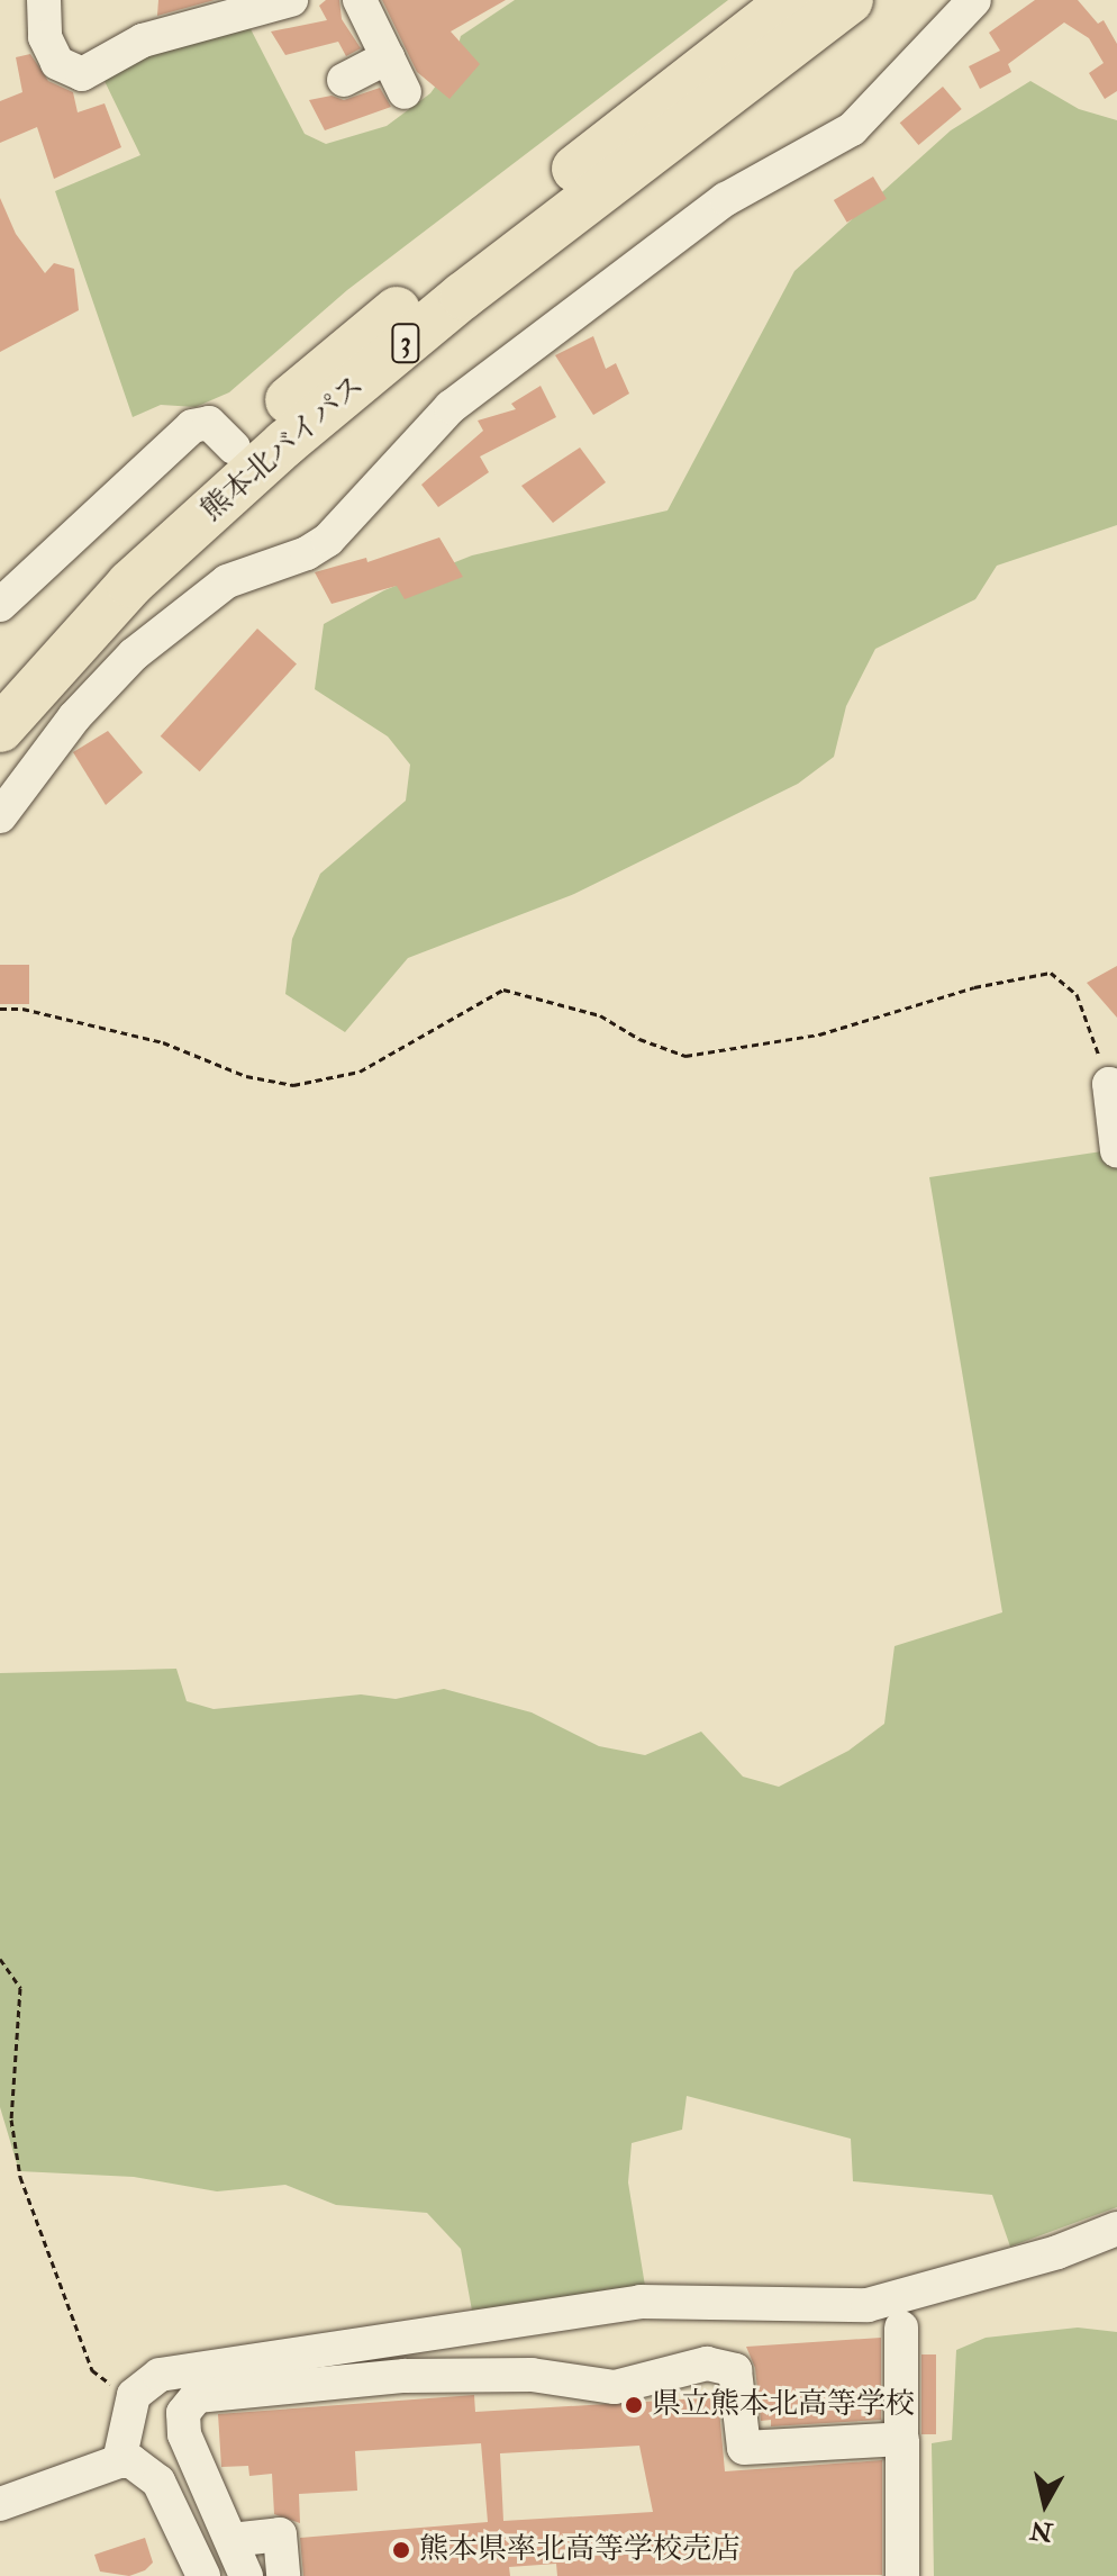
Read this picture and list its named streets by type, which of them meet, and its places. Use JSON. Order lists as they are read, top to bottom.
{
  "streets": {
    "highway": ["3", "熊本北バイパス"]
  },
  "places": ["県立熊本北高等学校", "熊本県率北高等学校売店"],
  "north": "bottom"
}
